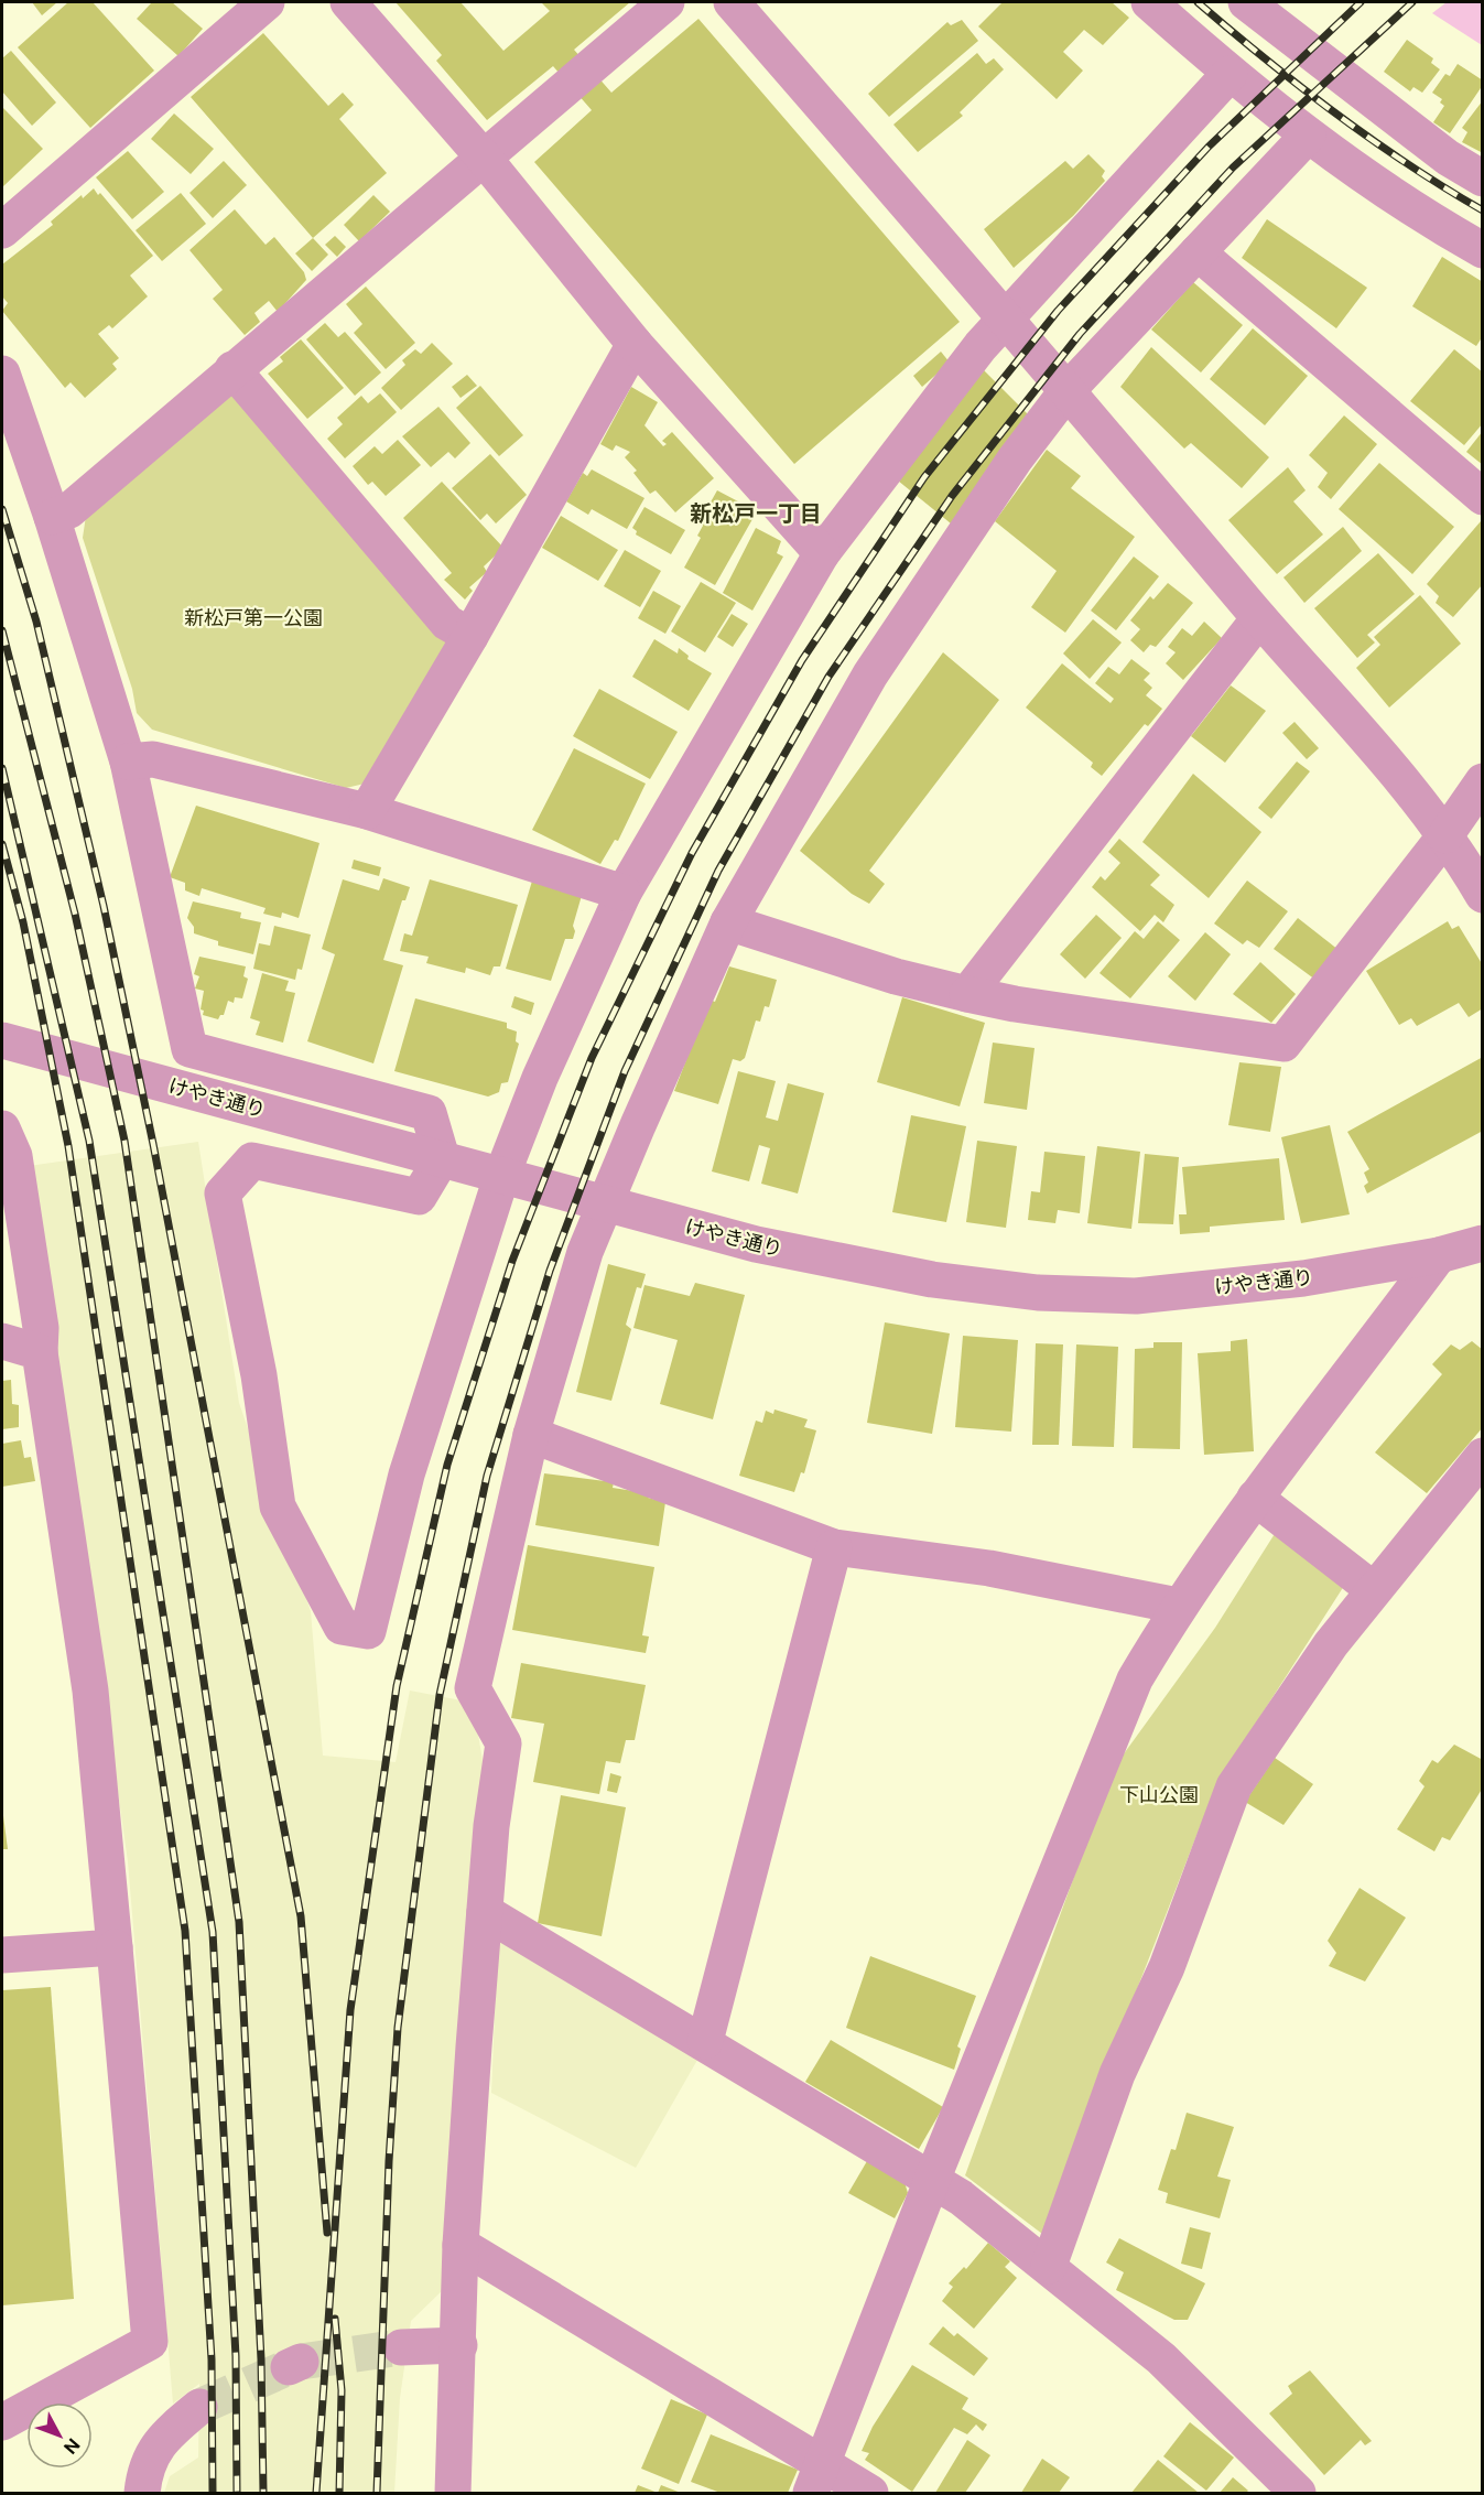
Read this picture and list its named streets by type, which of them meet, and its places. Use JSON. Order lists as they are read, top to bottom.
{
  "streets": {
    "street": ["けやき通り"]
  },
  "districts": ["新松戸一丁目"],
  "parks": ["新松戸第一公園", "下山公園"],
  "north": "bottom right"
}
